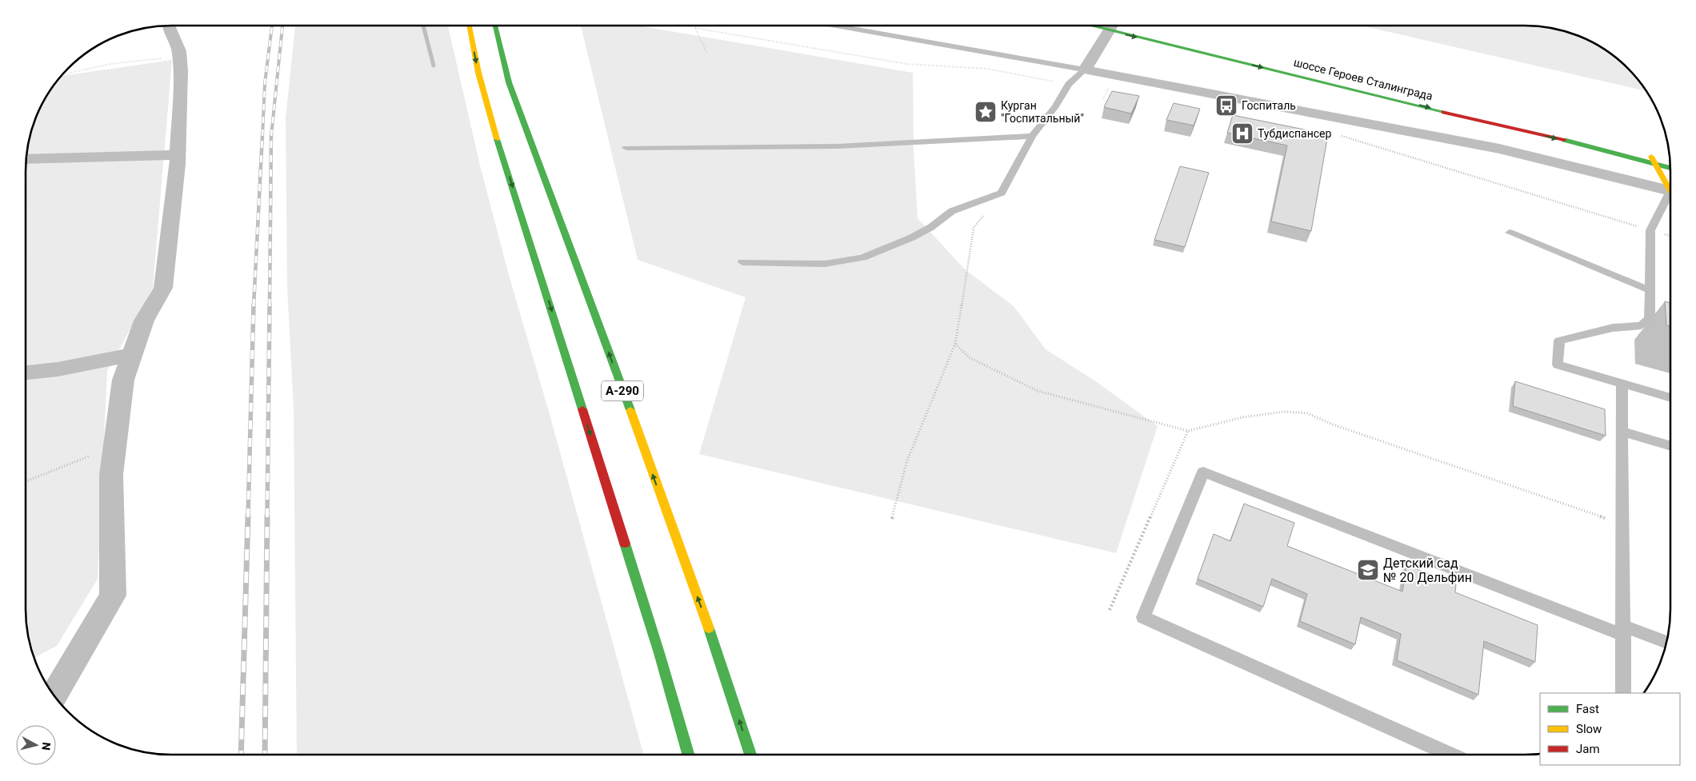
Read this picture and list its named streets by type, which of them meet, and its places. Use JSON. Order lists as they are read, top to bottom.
{
  "streets": {
    "main road": ["шоссе Героев Сталинграда", "А-290"]
  },
  "places": {
    "bus stop": ["Госпиталь"],
    "place": ["Курган \"Госпитальный\""],
    "hospital": ["Тубдиспансер"],
    "school or university": ["Детский сад № 20 Дельфин"]
  },
  "legend": ["Fast", "Slow", "Jam"],
  "north": "right"
}
